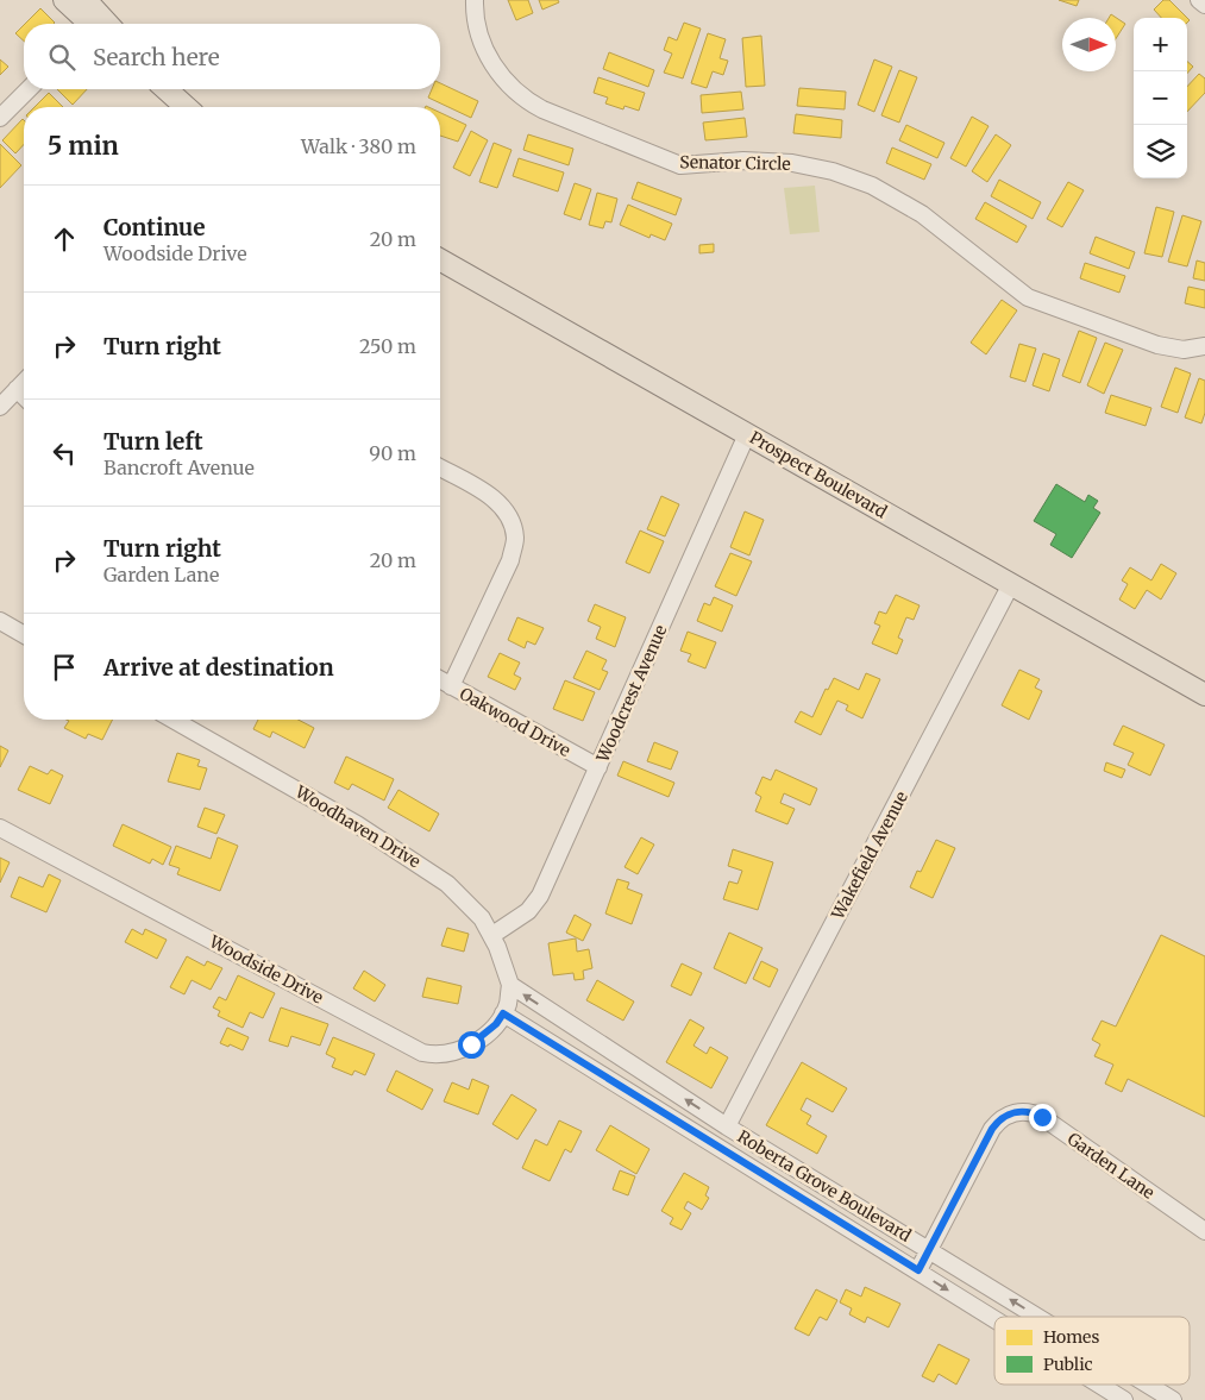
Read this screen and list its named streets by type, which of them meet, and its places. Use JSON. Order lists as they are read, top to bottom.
{
  "streets": {
    "main road": ["Prospect Boulevard"],
    "street": [
      "Senator Circle",
      "Woodcrest Avenue",
      "Oakwood Drive",
      "Woodhaven Drive",
      "Wakefield Avenue",
      "Woodside Drive",
      "Garden Lane",
      "Roberta Grove Boulevard"
    ]
  },
  "crossings": [
    ["Prospect Boulevard", "Woodcrest Avenue"],
    ["Prospect Boulevard", "Wakefield Avenue"],
    ["Woodcrest Avenue", "Oakwood Drive"],
    ["Woodcrest Avenue", "Woodhaven Drive"],
    ["Woodhaven Drive", "Woodside Drive"],
    ["Woodhaven Drive", "Roberta Grove Boulevard"],
    ["Wakefield Avenue", "Roberta Grove Boulevard"],
    ["Woodside Drive", "Roberta Grove Boulevard"],
    ["Garden Lane", "Roberta Grove Boulevard"]
  ],
  "legend": ["Homes", "Public"],
  "north": "right",
  "page": {
    "map_buttons": ["+", "−"],
    "search": "Search here",
    "heading": ["5 min", "Walk · 380 m"],
    "list": [
      ["Continue", "Woodside Drive", "20 m"],
      ["Turn right", "250 m"],
      ["Turn left", "Bancroft Avenue", "90 m"],
      ["Turn right", "Garden Lane", "20 m"],
      "Arrive at destination"
    ]
  }
}
